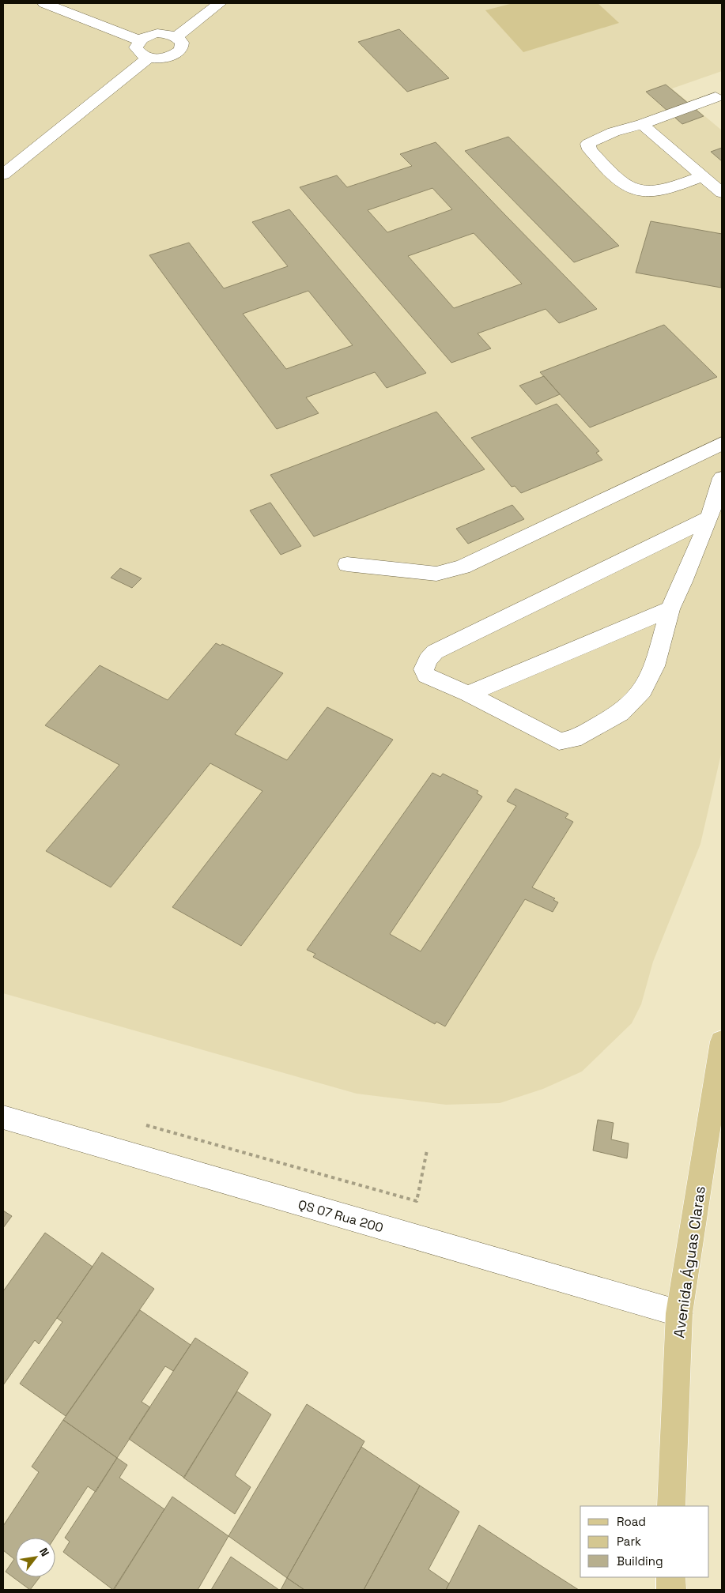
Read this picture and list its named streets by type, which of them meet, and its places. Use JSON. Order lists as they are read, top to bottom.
{
  "streets": {
    "main road": ["Avenida Águas Claras"],
    "street": ["QS 07 Rua 200"]
  },
  "crossings": [
    ["QS 07 Rua 200", "Avenida Águas Claras"]
  ],
  "legend": ["Road", "Park", "Building"],
  "north": "top right"
}
